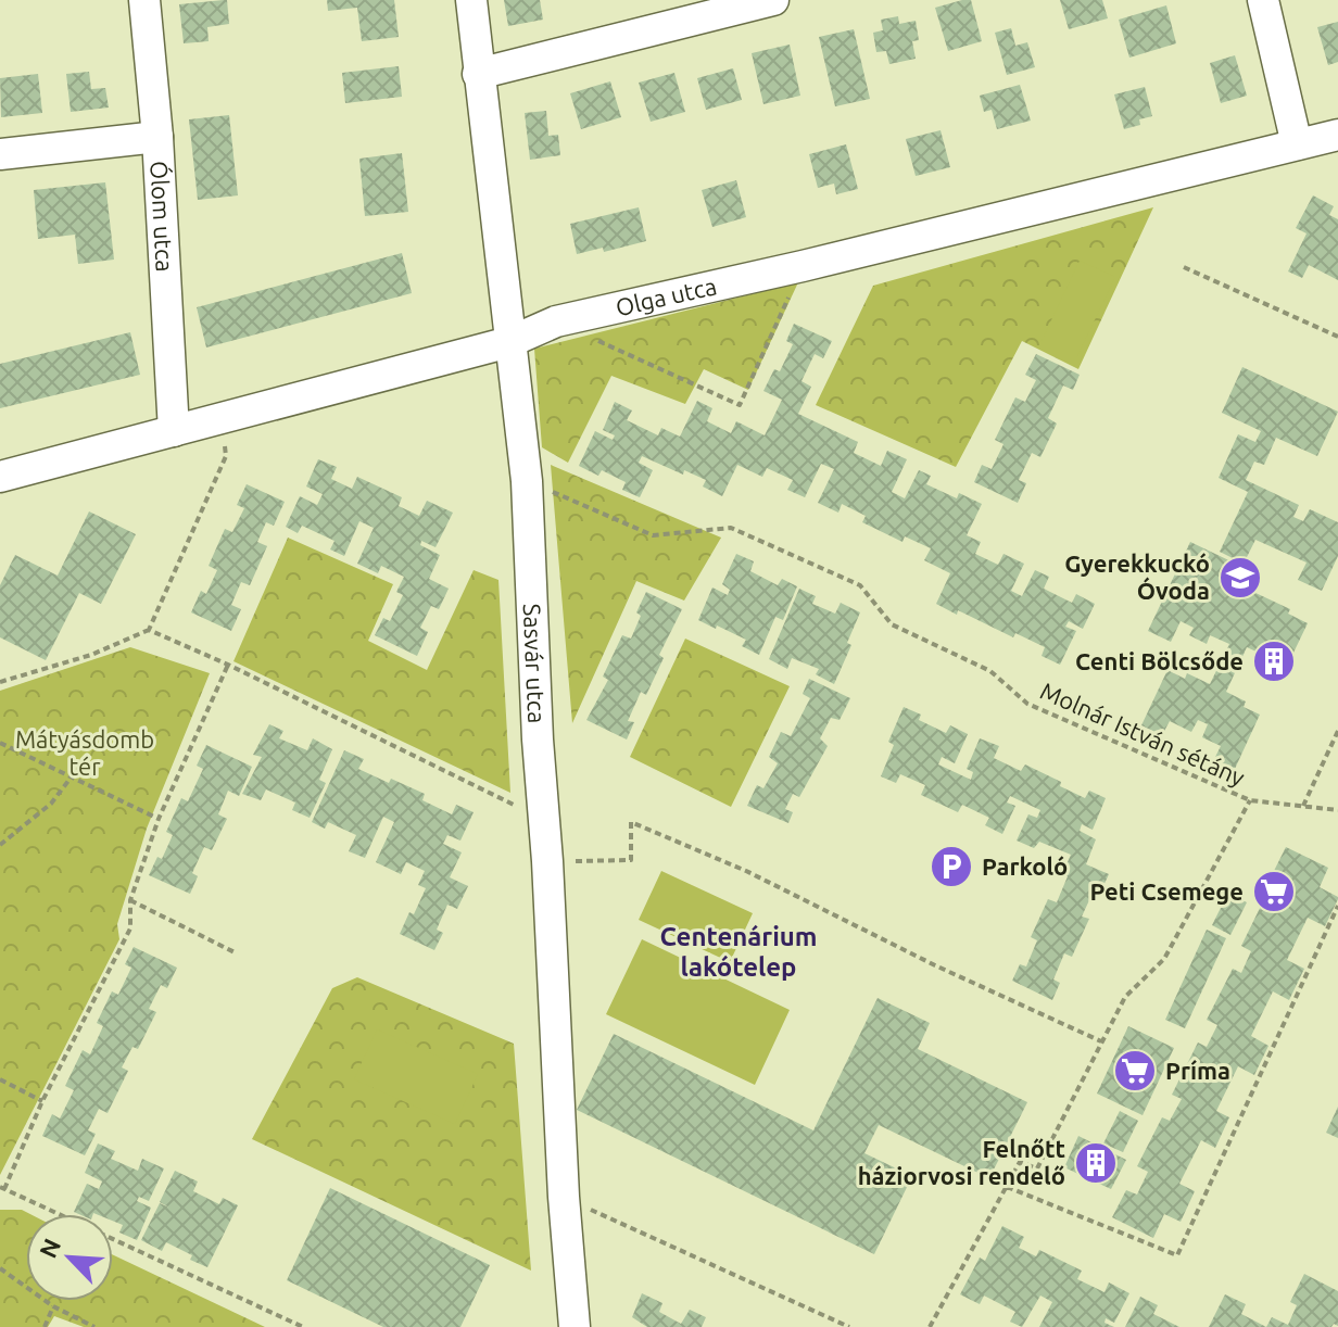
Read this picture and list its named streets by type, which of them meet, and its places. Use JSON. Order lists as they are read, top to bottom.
{
  "streets": {
    "street": ["Ólom utca", "Olga utca", "Sasvár utca"],
    "path": ["Molnár István sétány"]
  },
  "crossings": [
    ["Ólom utca", "Olga utca"],
    ["Olga utca", "Sasvár utca"],
    ["Sasvár utca", "Molnár István sétány"]
  ],
  "districts": ["Centenárium lakótelep"],
  "parks": ["Mátyásdomb tér"],
  "places": {
    "school or university": ["Gyerekkuckó Óvoda"],
    "building": ["Centi Bölcsőde", "Felnőtt háziorvosi rendelő"],
    "parking": ["Parkoló"],
    "supermarket": ["Peti Csemege", "Príma"]
  },
  "north": "top left"
}
